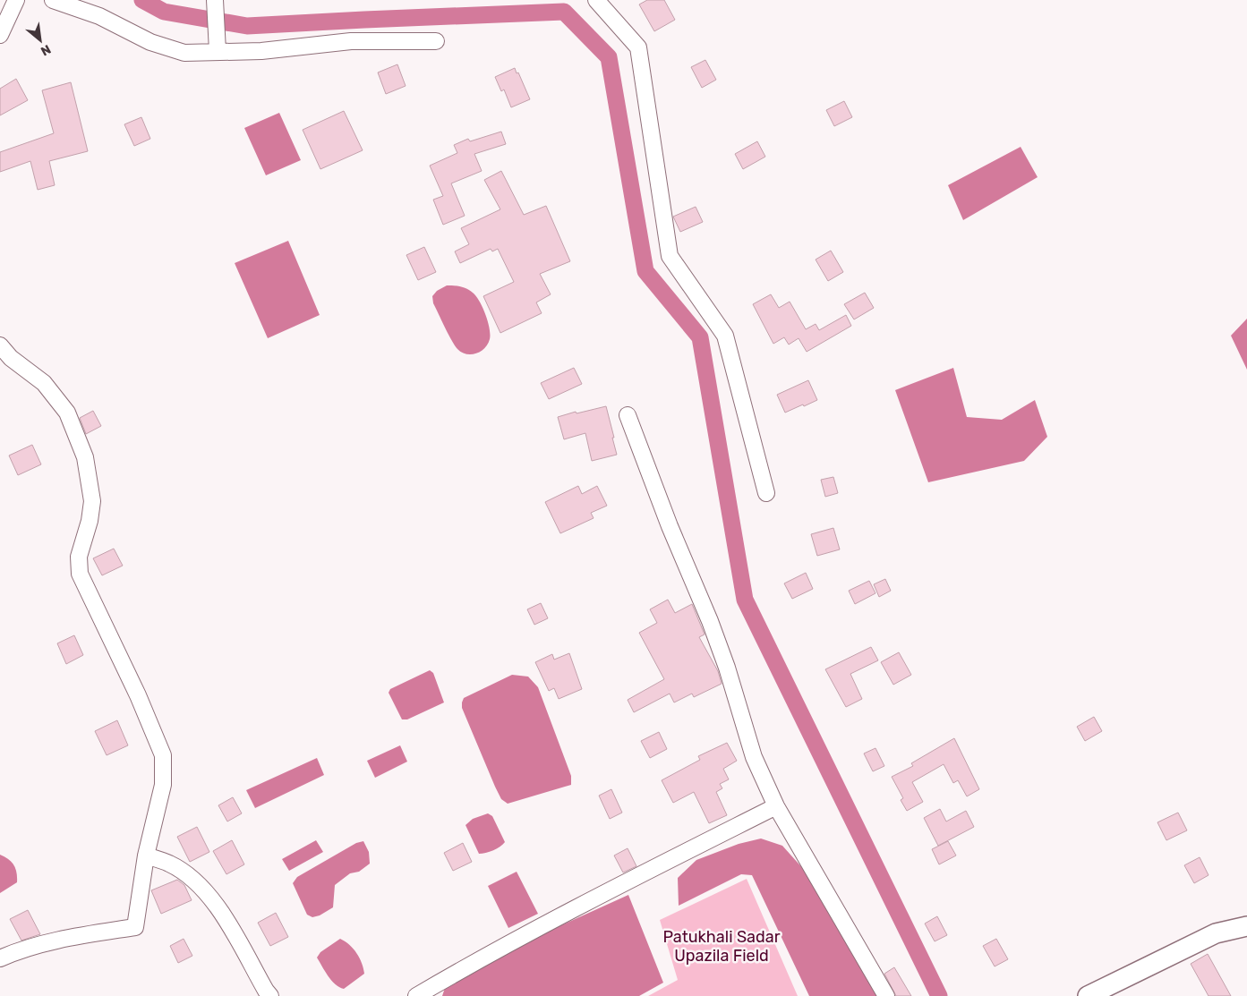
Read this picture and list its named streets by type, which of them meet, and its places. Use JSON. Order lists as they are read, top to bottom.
{
  "parks": ["Patukhali Sadar Upazila Field"],
  "north": "bottom right"
}
